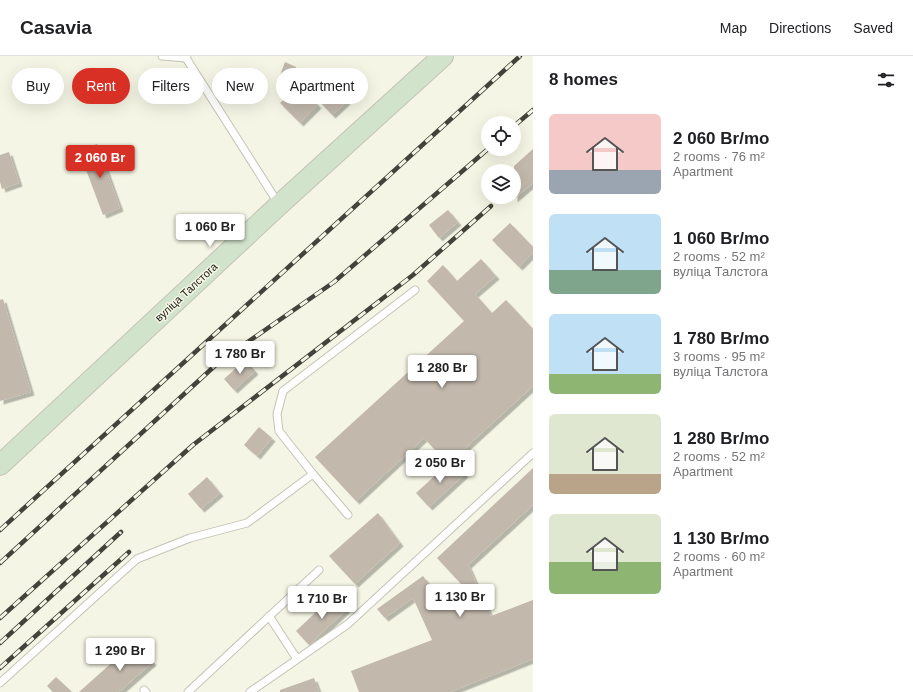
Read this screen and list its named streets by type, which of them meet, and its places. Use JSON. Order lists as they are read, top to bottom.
{
  "streets": {
    "main road": ["вуліца Талстога"]
  },
  "page": {
    "header": "Casavia",
    "nav": ["Map", "Directions", "Saved"],
    "heading": "8 homes",
    "chip": [
      "Buy",
      "Rent",
      "Filters",
      "New",
      "Apartment"
    ],
    "list": [
      {
        "name": "2 060 Br/mo",
        "note": "2 rooms · 76 m² · Apartment"
      },
      {
        "name": "1 060 Br/mo",
        "note": "2 rooms · 52 m² · вуліца Талстога"
      },
      {
        "name": "1 780 Br/mo",
        "note": "3 rooms · 95 m² · вуліца Талстога"
      },
      {
        "name": "1 280 Br/mo",
        "note": "2 rooms · 52 m² · Apartment"
      },
      {
        "name": "1 130 Br/mo",
        "note": "2 rooms · 60 m² · Apartment"
      }
    ],
    "price": [
      "2 060 Br",
      "1 060 Br",
      "1 780 Br",
      "1 280 Br",
      "2 050 Br",
      "1 130 Br",
      "1 710 Br",
      "1 290 Br"
    ]
  }
}
